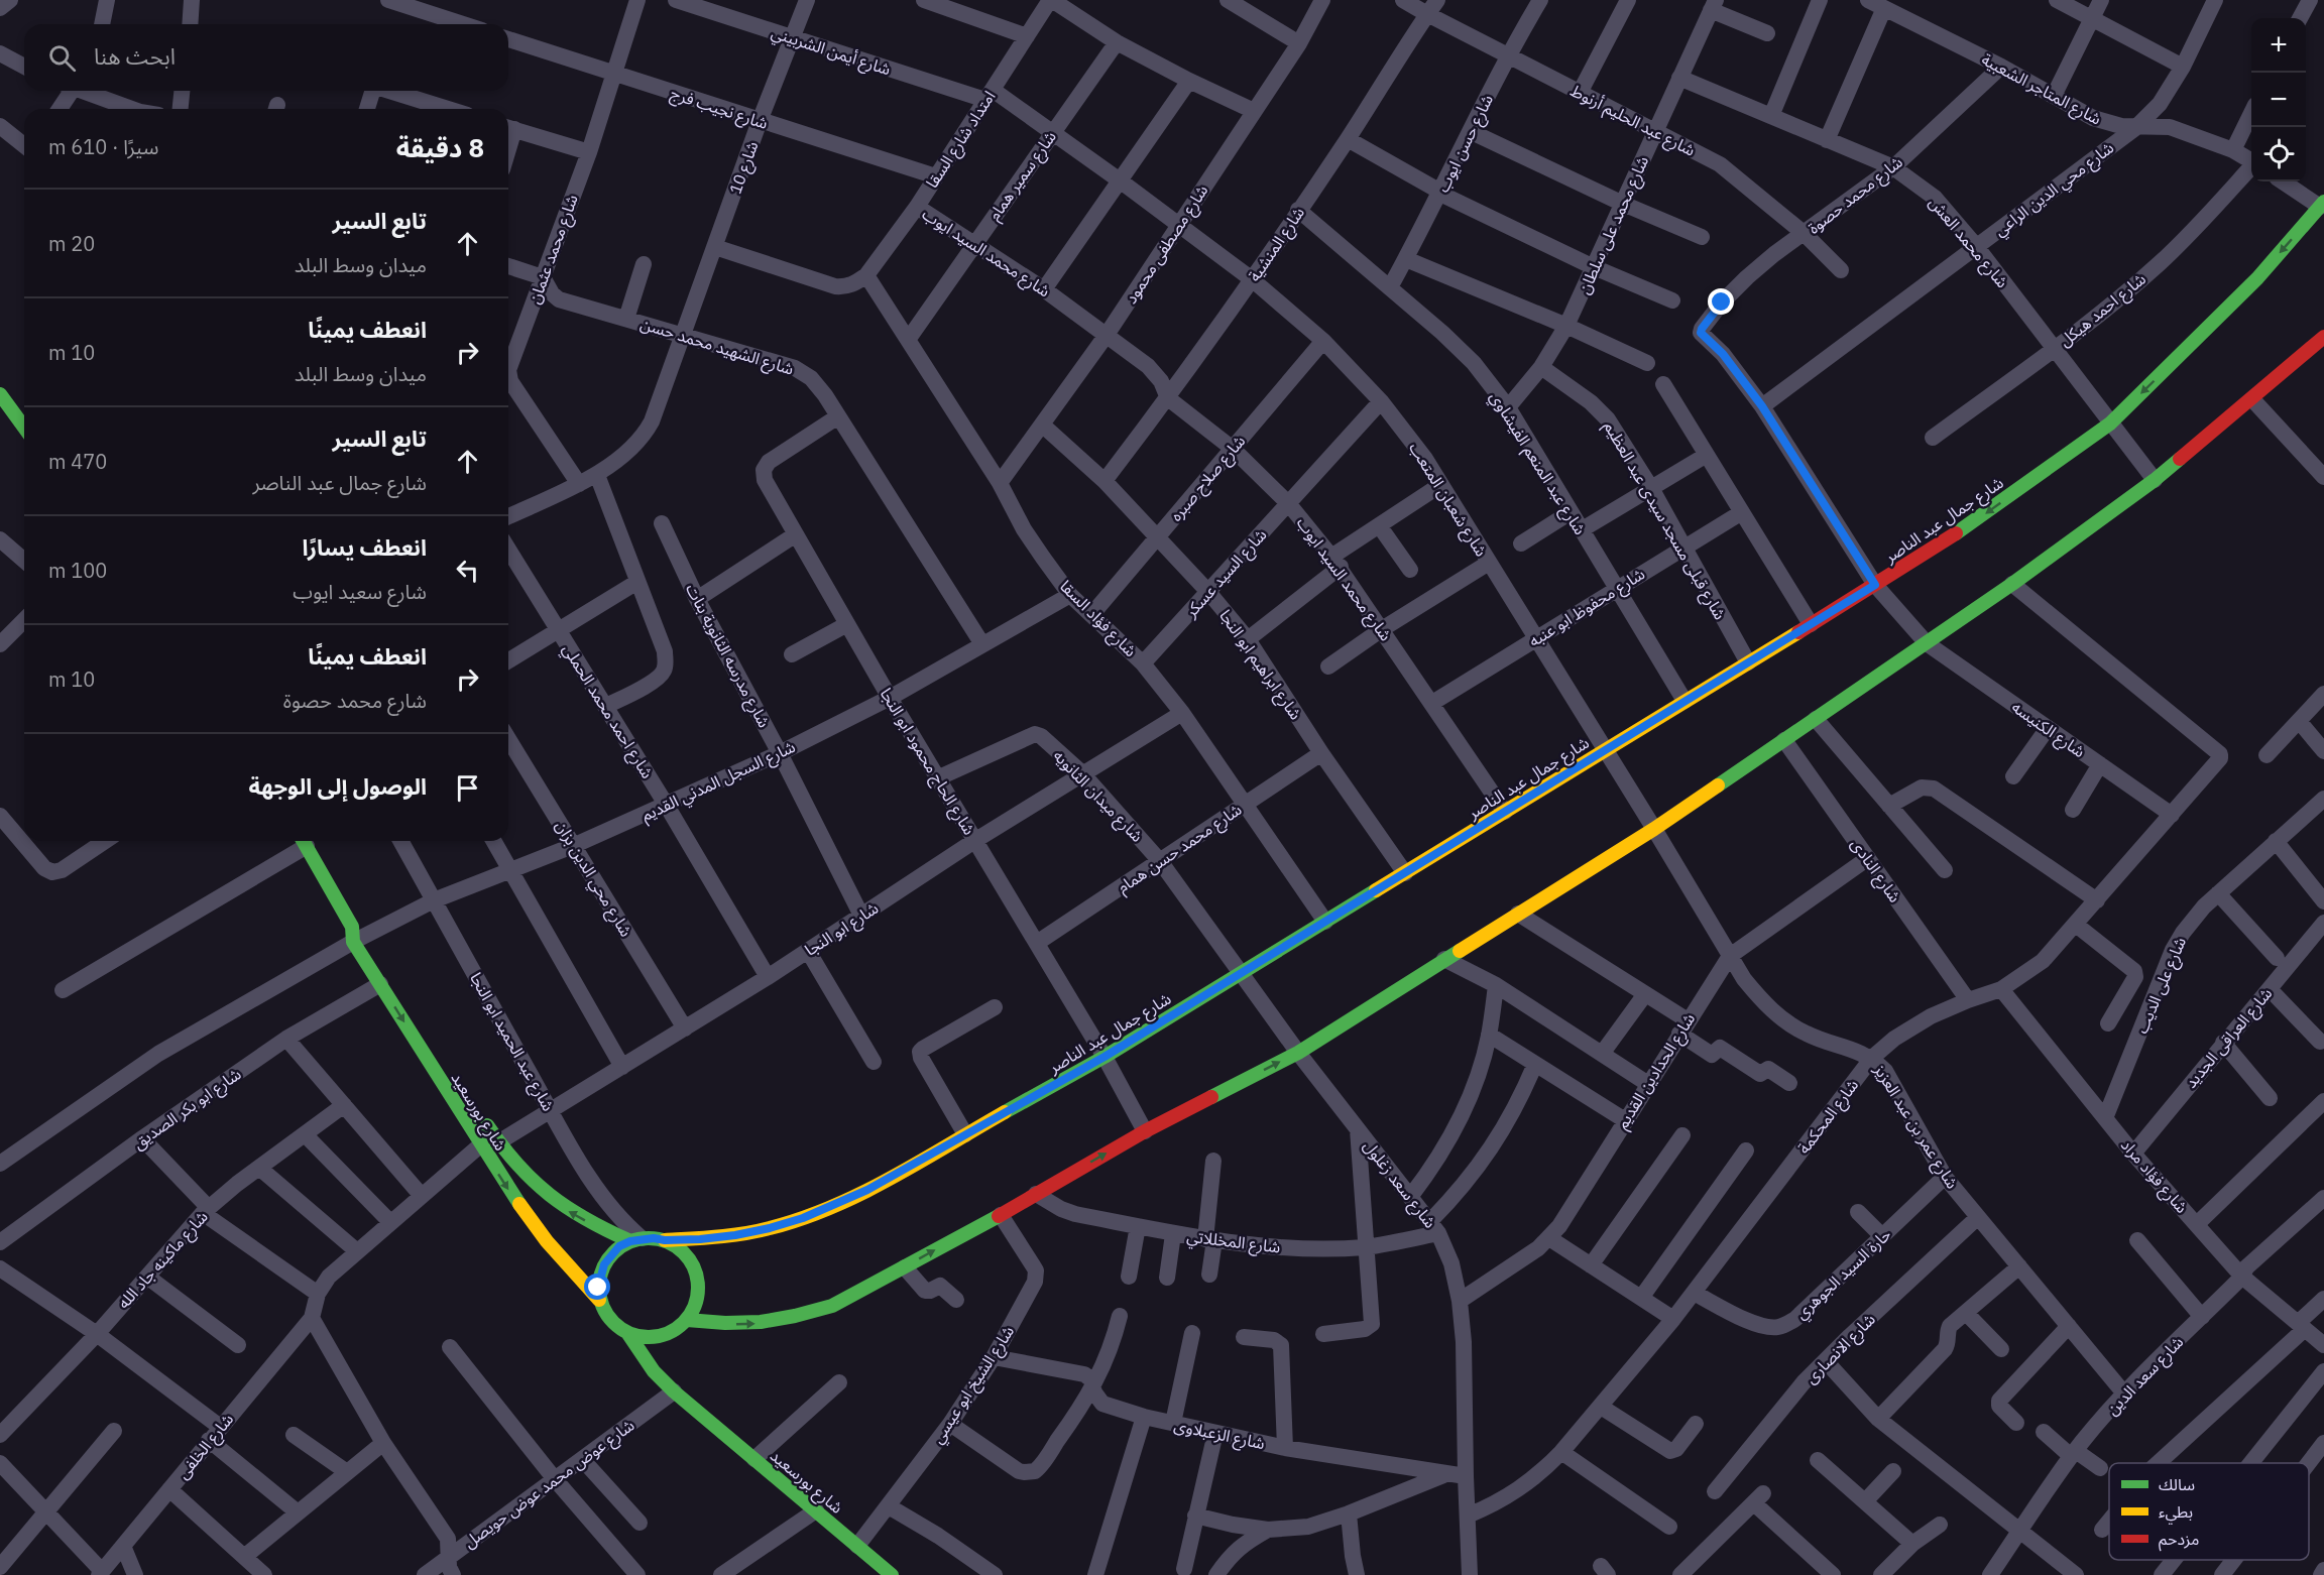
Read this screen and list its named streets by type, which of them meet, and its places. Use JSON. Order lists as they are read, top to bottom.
{
  "streets": {
    "street": [
      "شارع أيمن الشربيني",
      "شارع المتاجر الشعبية",
      "شارع نجيب فرج",
      "شارع عبد الحليم أرنوط",
      "امتداد شارع السقا",
      "شارع حسن ايوب",
      "شارع 10",
      "شارع سمير همام",
      "شارع محي الدين الراعي",
      "شارع محمد حصوة",
      "شارع محمد على سلطان",
      "شارع محمد العش",
      "شارع مصطفى محمود",
      "شارع المنشية",
      "شارع محمد عثمان",
      "شارع محمد السيد ايوب",
      "شارع احمد هيكل",
      "شارع الشهيد محمد حسن",
      "شارع عبد المنعم الفيشاوي",
      "شارع صلاح صبره",
      "شارع شعبان المتعب",
      "شارع جمال عبد الناصر",
      "شارع قبلى مسجد سيدى عبد العظيم",
      "شارع السيد عسكر",
      "شارع محفوظ ابو عنبه",
      "شارع فؤاد السقا",
      "شارع مدرسه الثانوية بنات",
      "شارع ابراهيم ابو النجا",
      "شارع احمد محمد الحملي",
      "شارع الكنيسه",
      "شارع الحاج محمود ابو النجا",
      "شارع السجل المدني القديم",
      "شارع ميدان الثانويه",
      "شارع محمد حسن همام",
      "شارع النادى",
      "شارع محي الدين بزان",
      "شارع ابو النجا",
      "شارع على الديب",
      "شارع العراقى الجديد",
      "شارع عبد الحميد ابو النجا",
      "شارع الحدادين القديم",
      "شارع ابو بكر الصديق",
      "شارع بورسعيد",
      "شارع المحكمة",
      "شارع عمر بن عبد العزيز",
      "شارع فؤاد مراد",
      "شارع سعد زغلول",
      "شارع المخللاتي",
      "شارع ماكينه جاد الله",
      "حارة السيد الجوهري",
      "شارع الانصارى",
      "شارع سعد الدين",
      "شارع الشيخ ابو عيسي",
      "شارع الزعبلاوى",
      "شارع الخلفى",
      "شارع عوض محمد عوض حويصل"
    ]
  },
  "crossings": [
    ["شارع أيمن الشربيني", "امتداد شارع السقا"],
    ["شارع أيمن الشربيني", "شارع 10"],
    ["شارع أيمن الشربيني", "شارع سمير همام"],
    ["شارع أيمن الشربيني", "شارع شعبان المتعب"],
    ["شارع المتاجر الشعبية", "شارع محي الدين الراعي"],
    ["شارع المتاجر الشعبية", "شارع محمد حصوة"],
    ["شارع نجيب فرج", "امتداد شارع السقا"],
    ["شارع نجيب فرج", "شارع 10"],
    ["شارع نجيب فرج", "شارع محمد عثمان"],
    ["شارع عبد الحليم أرنوط", "شارع حسن ايوب"],
    ["شارع عبد الحليم أرنوط", "شارع محمد حصوة"],
    ["شارع عبد الحليم أرنوط", "شارع محمد على سلطان"],
    ["شارع عبد الحليم أرنوط", "شارع المنشية"],
    ["امتداد شارع السقا", "شارع محمد السيد ايوب"],
    ["امتداد شارع السقا", "شارع فؤاد السقا"],
    ["شارع حسن ايوب", "شارع عبد المنعم الفيشاوي"],
    ["شارع 10", "شارع محمد عثمان"],
    ["شارع 10", "شارع الشهيد محمد حسن"],
    ["شارع سمير همام", "شارع محمد السيد ايوب"],
    ["شارع سمير همام", "شارع شعبان المتعب"],
    ["شارع سمير همام", "شارع فؤاد السقا"],
    ["شارع محي الدين الراعي", "شارع محمد العش"],
    ["شارع محي الدين الراعي", "شارع الكنيسه"],
    ["شارع محمد حصوة", "شارع محمد العش"],
    ["شارع محمد حصوة", "شارع الكنيسه"],
    ["شارع محمد على سلطان", "شارع محمد العش"],
    ["شارع محمد على سلطان", "شارع عبد المنعم الفيشاوي"],
    ["شارع محمد على سلطان", "شارع قبلى مسجد سيدى عبد العظيم"],
    ["شارع محمد العش", "شارع احمد هيكل"],
    ["شارع محمد العش", "شارع جمال عبد الناصر"],
    ["شارع مصطفى محمود", "شارع محمد السيد ايوب"],
    ["شارع مصطفى محمود", "شارع شعبان المتعب"],
    ["شارع مصطفى محمود", "شارع فؤاد السقا"],
    ["شارع مصطفى محمود", "شارع ابراهيم ابو النجا"],
    ["شارع المنشية", "شارع محمد السيد ايوب"],
    ["شارع المنشية", "شارع عبد المنعم الفيشاوي"],
    ["شارع المنشية", "شارع شعبان المتعب"],
    ["شارع المنشية", "شارع ابراهيم ابو النجا"],
    ["شارع محمد عثمان", "شارع الشهيد محمد حسن"],
    ["شارع محمد السيد ايوب", "شارع صلاح صبره"],
    ["شارع محمد السيد ايوب", "شارع جمال عبد الناصر"],
    ["شارع محمد السيد ايوب", "شارع السيد عسكر"],
    ["شارع محمد السيد ايوب", "شارع محفوظ ابو عنبه"],
    ["شارع الشهيد محمد حسن", "شارع الحاج محمود ابو النجا"],
    ["شارع الشهيد محمد حسن", "شارع السجل المدني القديم"],
    ["شارع عبد المنعم الفيشاوي", "شارع جمال عبد الناصر"],
    ["شارع عبد المنعم الفيشاوي", "شارع محفوظ ابو عنبه"],
    ["شارع صلاح صبره", "شارع شعبان المتعب"],
    ["شارع صلاح صبره", "شارع فؤاد السقا"],
    ["شارع صلاح صبره", "شارع ابراهيم ابو النجا"],
    ["شارع شعبان المتعب", "شارع جمال عبد الناصر"],
    ["شارع شعبان المتعب", "شارع السيد عسكر"],
    ["شارع شعبان المتعب", "شارع محفوظ ابو عنبه"],
    ["شارع شعبان المتعب", "شارع عمر بن عبد العزيز"],
    ["شارع جمال عبد الناصر", "شارع قبلى مسجد سيدى عبد العظيم"],
    ["شارع جمال عبد الناصر", "شارع فؤاد السقا"],
    ["شارع جمال عبد الناصر", "شارع ابراهيم ابو النجا"],
    ["شارع جمال عبد الناصر", "شارع الكنيسه"],
    ["شارع جمال عبد الناصر", "شارع الحاج محمود ابو النجا"],
    ["شارع جمال عبد الناصر", "شارع ميدان الثانويه"],
    ["شارع جمال عبد الناصر", "شارع عبد الحميد ابو النجا"],
    ["شارع جمال عبد الناصر", "شارع بورسعيد"],
    ["شارع جمال عبد الناصر", "شارع سعد زغلول"],
    ["شارع قبلى مسجد سيدى عبد العظيم", "شارع محفوظ ابو عنبه"],
    ["شارع السيد عسكر", "شارع فؤاد السقا"],
    ["شارع السيد عسكر", "شارع ابراهيم ابو النجا"],
    ["شارع فؤاد السقا", "شارع السجل المدني القديم"],
    ["شارع فؤاد السقا", "شارع محمد حسن همام"],
    ["شارع فؤاد السقا", "شارع ابو النجا"],
    ["شارع مدرسه الثانوية بنات", "شارع السجل المدني القديم"],
    ["شارع مدرسه الثانوية بنات", "شارع ابو النجا"],
    ["شارع ابراهيم ابو النجا", "شارع محمد حسن همام"],
    ["شارع احمد محمد الحملي", "شارع السجل المدني القديم"],
    ["شارع احمد محمد الحملي", "شارع ابو النجا"],
    ["شارع الكنيسه", "شارع المحكمة"],
    ["شارع الحاج محمود ابو النجا", "شارع السجل المدني القديم"],
    ["شارع الحاج محمود ابو النجا", "شارع ميدان الثانويه"],
    ["شارع الحاج محمود ابو النجا", "شارع محمد حسن همام"],
    ["شارع الحاج محمود ابو النجا", "شارع ابو النجا"],
    ["شارع السجل المدني القديم", "شارع محي الدين بزان"],
    ["شارع السجل المدني القديم", "شارع عبد الحميد ابو النجا"],
    ["شارع السجل المدني القديم", "شارع بورسعيد"],
    ["شارع ميدان الثانويه", "شارع محمد حسن همام"],
    ["شارع ميدان الثانويه", "شارع ابو النجا"],
    ["شارع ميدان الثانويه", "شارع سعد زغلول"],
    ["شارع النادى", "شارع الحدادين القديم"],
    ["شارع النادى", "شارع المحكمة"],
    ["شارع محي الدين بزان", "شارع ابو النجا"],
    ["شارع ابو النجا", "شارع عبد الحميد ابو النجا"],
    ["شارع ابو النجا", "شارع بورسعيد"],
    ["شارع على الديب", "شارع فؤاد مراد"],
    ["شارع العراقى الجديد", "شارع فؤاد مراد"],
    ["شارع عبد الحميد ابو النجا", "شارع بورسعيد"],
    ["شارع الحدادين القديم", "شارع عمر بن عبد العزيز"],
    ["شارع الحدادين القديم", "شارع سعد زغلول"],
    ["شارع ابو بكر الصديق", "شارع بورسعيد"],
    ["شارع بورسعيد", "شارع الشيخ ابو عيسي"],
    ["شارع بورسعيد", "شارع عوض محمد عوض حويصل"],
    ["شارع المحكمة", "شارع عمر بن عبد العزيز"],
    ["شارع المحكمة", "شارع فؤاد مراد"],
    ["شارع المحكمة", "شارع سعد زغلول"],
    ["شارع المحكمة", "حارة السيد الجوهري"],
    ["شارع عمر بن عبد العزيز", "حارة السيد الجوهري"],
    ["شارع عمر بن عبد العزيز", "شارع الانصارى"],
    ["شارع عمر بن عبد العزيز", "شارع سعد الدين"],
    ["شارع فؤاد مراد", "شارع سعد الدين"],
    ["شارع سعد زغلول", "شارع المخللاتي"],
    ["شارع سعد زغلول", "شارع الزعبلاوى"],
    ["شارع الشيخ ابو عيسي", "شارع الزعبلاوى"]
  ],
  "legend": ["سالك", "بطيء", "مزدحم"],
  "page": {
    "map_buttons": ["+", "−"],
    "search": "ابحث هنا",
    "heading": ["8 دقيقة", "سيرًا · 610 m"],
    "list": [
      ["تابع السير", "ميدان وسط البلد", "20 m"],
      ["انعطف يمينًا", "ميدان وسط البلد", "10 m"],
      ["تابع السير", "شارع جمال عبد الناصر", "470 m"],
      ["انعطف يسارًا", "شارع سعيد ايوب", "100 m"],
      ["انعطف يمينًا", "شارع محمد حصوة", "10 m"],
      "الوصول إلى الوجهة"
    ]
  }
}
